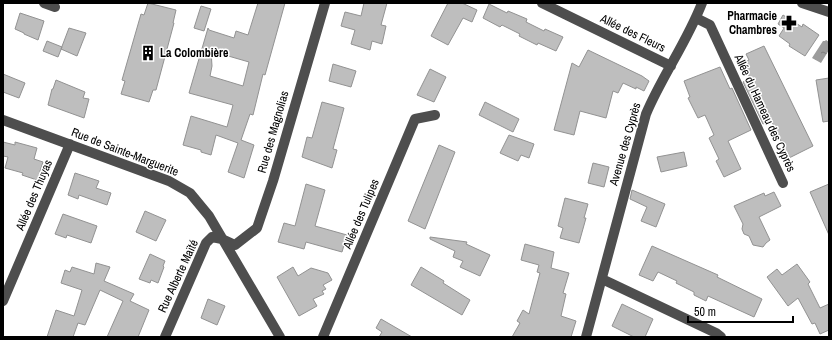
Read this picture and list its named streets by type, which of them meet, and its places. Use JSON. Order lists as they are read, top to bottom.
{
  "streets": {
    "street": [
      "Allée des Fleurs",
      "Allée du Hameau des Cyprès",
      "Rue des Magnolias",
      "Avenue des Cyprès",
      "Rue de Sainte-Marguerite",
      "Allée des Thuyas",
      "Allée des Tulipes",
      "Rue Alberte Maïté"
    ]
  },
  "crossings": [
    ["Allée des Fleurs", "Avenue des Cyprès"],
    ["Allée du Hameau des Cyprès", "Avenue des Cyprès"],
    ["Rue des Magnolias", "Rue de Sainte-Marguerite"],
    ["Rue des Magnolias", "Rue Alberte Maïté"],
    ["Rue de Sainte-Marguerite", "Allée des Thuyas"],
    ["Rue de Sainte-Marguerite", "Rue Alberte Maïté"]
  ],
  "places": {
    "pharmacy": ["Pharmacie Chambres"],
    "building": ["La Colombière"]
  },
  "scale_bar": "50 m"
}
